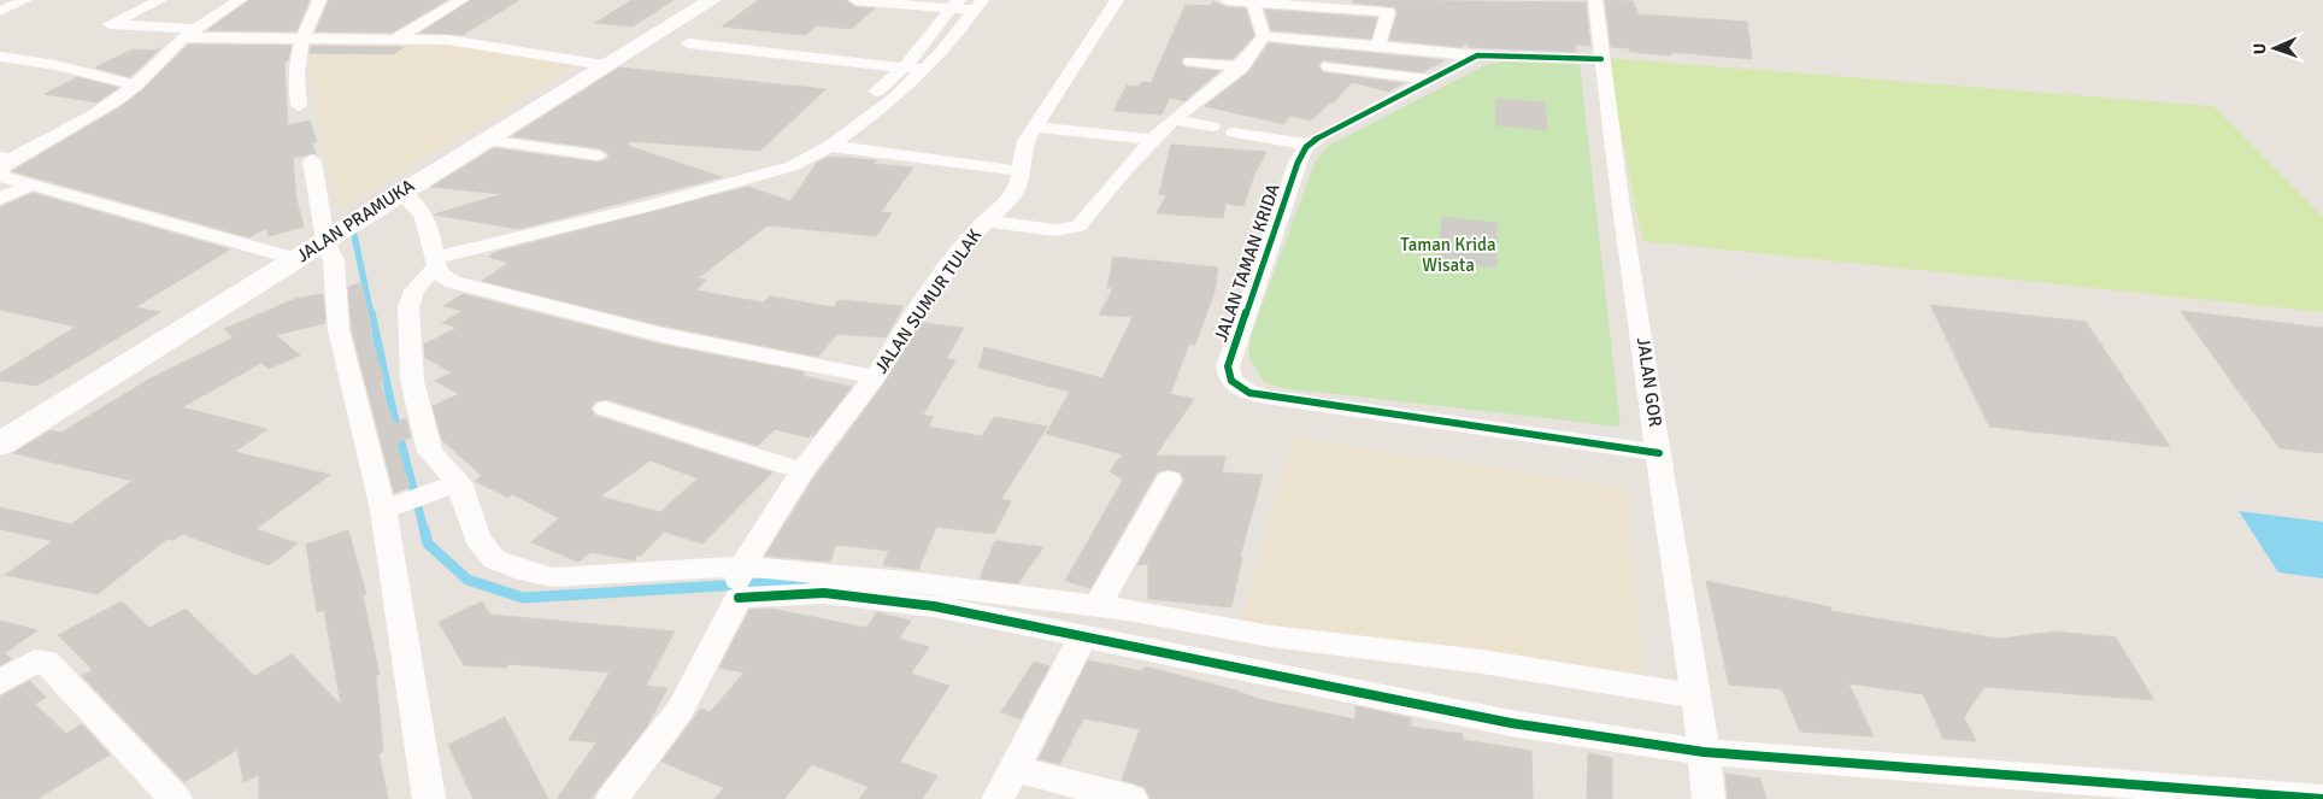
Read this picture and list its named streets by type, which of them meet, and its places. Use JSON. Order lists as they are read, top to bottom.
{
  "streets": {
    "main road": ["JALAN PRAMUKA"],
    "street": ["JALAN TAMAN KRIDA", "JALAN SUMUR TULAK", "JALAN GOR"]
  },
  "crossings": [
    ["JALAN TAMAN KRIDA", "JALAN GOR"]
  ],
  "parks": ["Taman Krida Wisata"],
  "north": "left"
}
